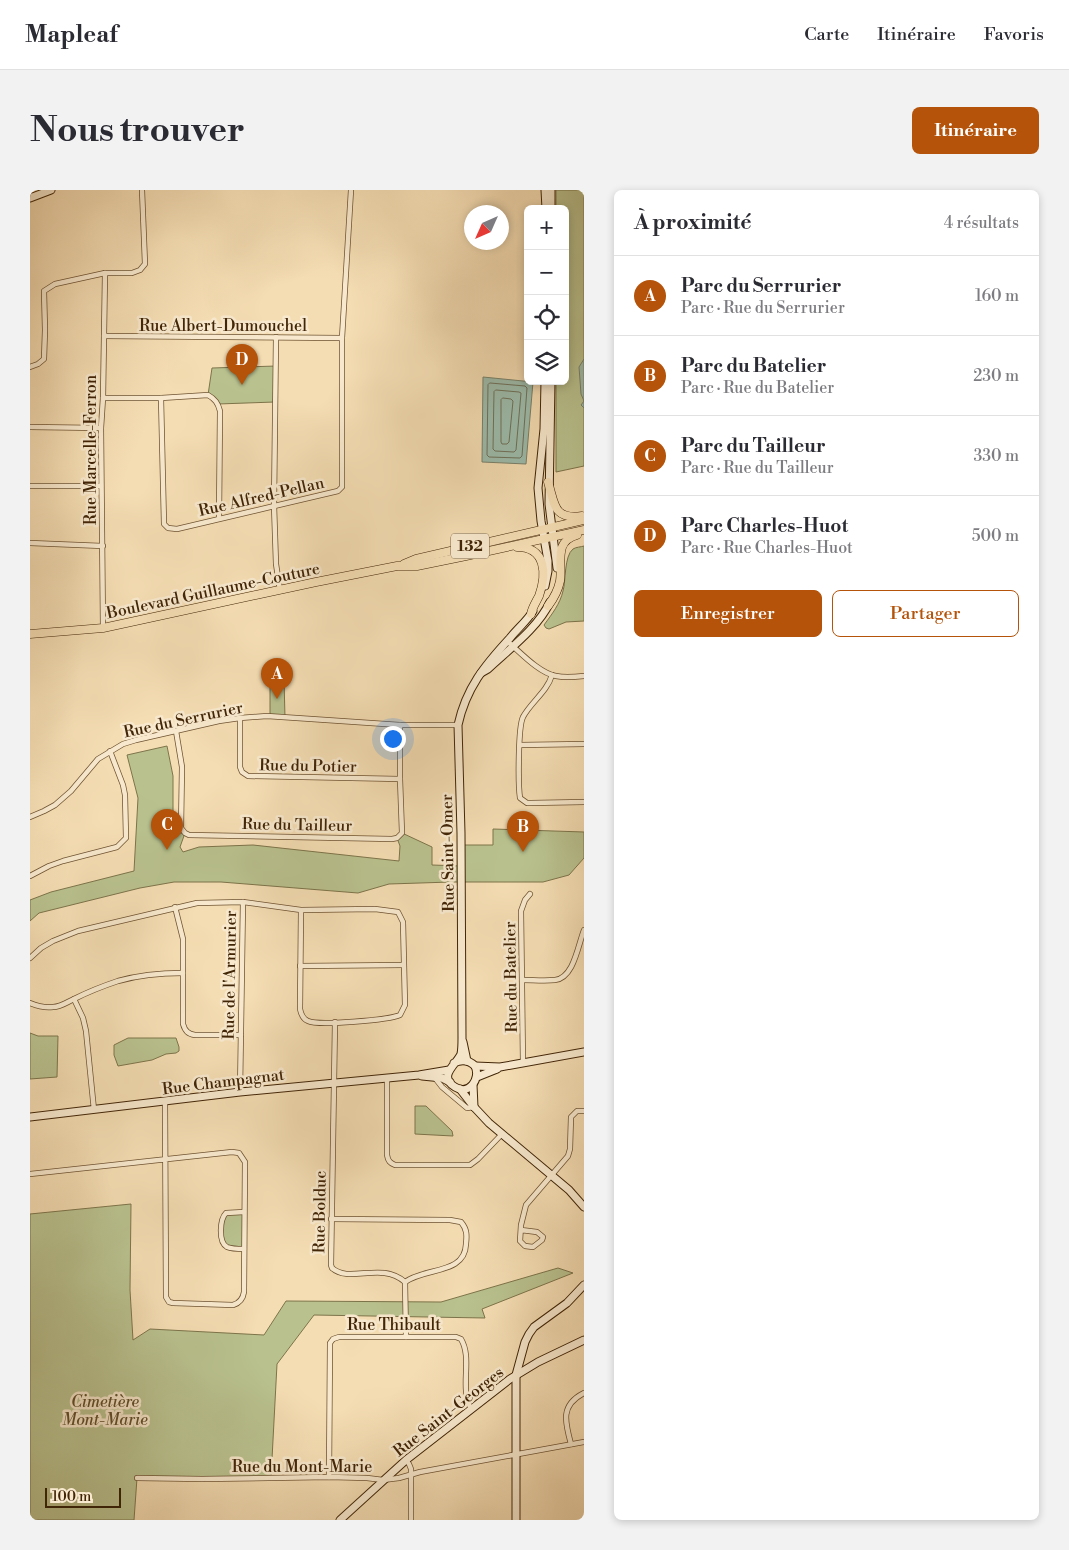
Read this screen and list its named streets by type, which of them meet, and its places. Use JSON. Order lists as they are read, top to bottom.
{
  "streets": {
    "main road": ["132", "Boulevard Guillaume-Couture"],
    "street": [
      "Rue Albert-Dumouchel",
      "Rue Marcelle-Ferron",
      "Rue Alfred-Pellan",
      "Rue du Serrurier",
      "Rue du Potier",
      "Rue du Tailleur",
      "Rue Saint-Omer",
      "Rue de l'Armurier",
      "Rue du Batelier",
      "Rue Champagnat",
      "Rue Bolduc",
      "Rue Thibault",
      "Rue Saint-Georges",
      "Rue du Mont-Marie"
    ]
  },
  "crossings": [
    ["Rue Albert-Dumouchel", "Rue Marcelle-Ferron"],
    ["Rue Albert-Dumouchel", "Rue Alfred-Pellan"],
    ["Rue Marcelle-Ferron", "Boulevard Guillaume-Couture"],
    ["Boulevard Guillaume-Couture", "Rue Saint-Omer"],
    ["Rue du Serrurier", "Rue du Potier"],
    ["Rue du Serrurier", "Rue du Tailleur"],
    ["Rue du Serrurier", "Rue Saint-Omer"],
    ["Rue du Potier", "Rue du Tailleur"],
    ["Rue Saint-Omer", "Rue Champagnat"],
    ["Rue de l'Armurier", "Rue Champagnat"],
    ["Rue Champagnat", "Rue Bolduc"],
    ["Rue Thibault", "Rue Saint-Georges"],
    ["Rue Thibault", "Rue du Mont-Marie"],
    ["Rue Saint-Georges", "Rue du Mont-Marie"]
  ],
  "parks": ["Cimetière Mont-Marie"],
  "scale_bar": "100 m",
  "north": "bottom left",
  "page": {
    "header": "Mapleaf",
    "nav": ["Carte", "Itinéraire", "Favoris"],
    "buttons": [
      "Itinéraire",
      ["Enregistrer", "Partager"]
    ],
    "title": "Nous trouver",
    "heading": ["À proximité", "4 résultats"],
    "map_buttons": ["+", "−"],
    "list": [
      {
        "mark": "A",
        "name": "Parc du Serrurier",
        "note": "Parc · Rue du Serrurier",
        "value": "160 m"
      },
      {
        "mark": "B",
        "name": "Parc du Batelier",
        "note": "Parc · Rue du Batelier",
        "value": "230 m"
      },
      {
        "mark": "C",
        "name": "Parc du Tailleur",
        "note": "Parc · Rue du Tailleur",
        "value": "330 m"
      },
      {
        "mark": "D",
        "name": "Parc Charles-Huot",
        "note": "Parc · Rue Charles-Huot",
        "value": "500 m"
      }
    ],
    "pins": [
      "D",
      "A",
      "C",
      "B"
    ],
    "scale": "100 m"
  }
}
